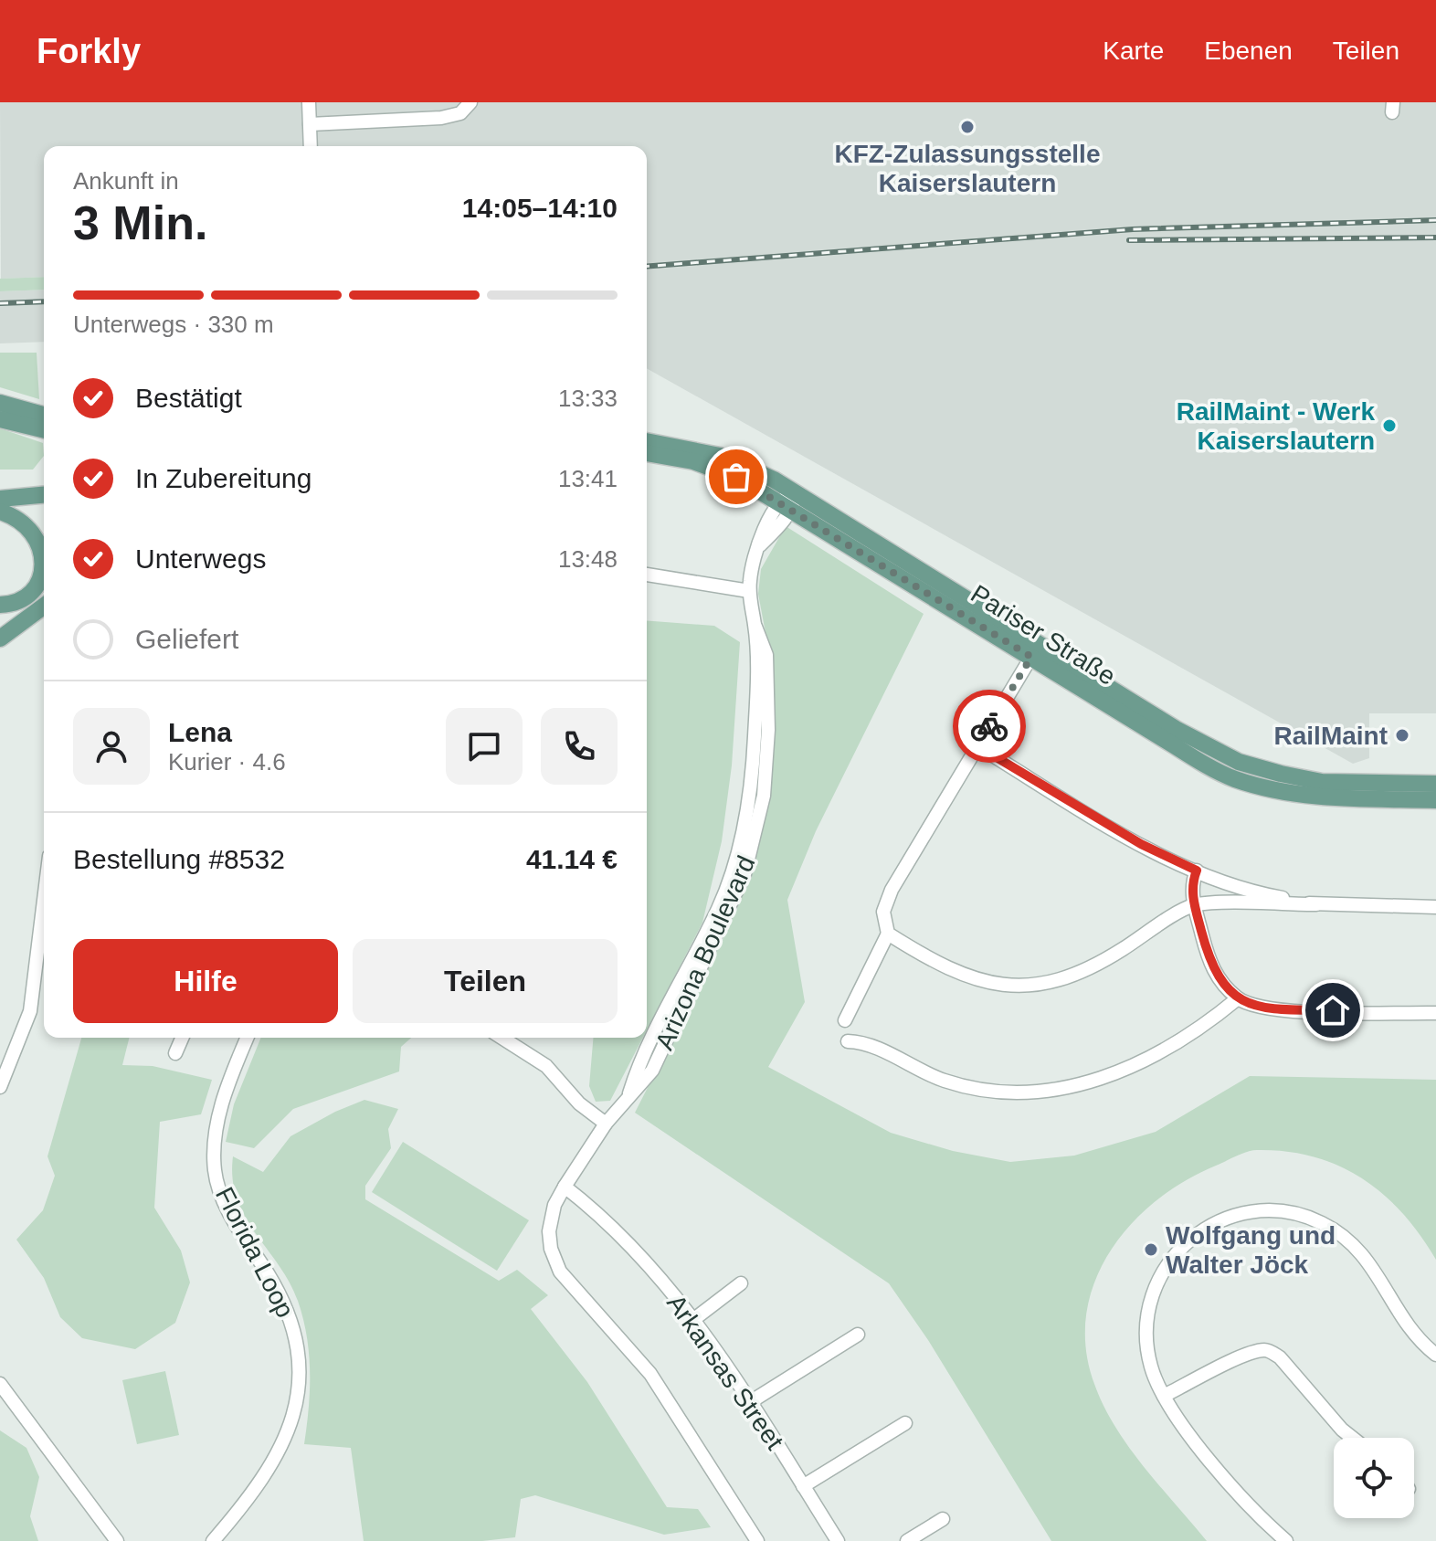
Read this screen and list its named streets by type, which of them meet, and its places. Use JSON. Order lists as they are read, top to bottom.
{
  "streets": {
    "main road": ["Pariser Straße"],
    "street": ["Arizona Boulevard", "Florida Loop", "Arkansas Street"]
  },
  "crossings": [
    ["Pariser Straße", "Arizona Boulevard"],
    ["Arizona Boulevard", "Arkansas Street"]
  ],
  "places": [
    "KFZ-Zulassungsstelle Kaiserslautern",
    "RailMaint - Werk Kaiserslautern",
    "RailMaint",
    "Wolfgang und Walter Jöck"
  ],
  "page": {
    "header": "Forkly",
    "nav": ["Karte", "Ebenen", "Teilen"],
    "heading": ["3 Min.", "Ankunft in", "14:05–14:10"],
    "panel": [
      "Lena",
      "Kurier · 4.6",
      "Bestellung #8532",
      "41.14 €"
    ],
    "bar": "Unterwegs · 330 m",
    "list": [
      ["Bestätigt", "13:33"],
      ["In Zubereitung", "13:41"],
      ["Unterwegs", "13:48"],
      "Geliefert"
    ],
    "buttons": ["Hilfe", "Teilen"]
  }
}
